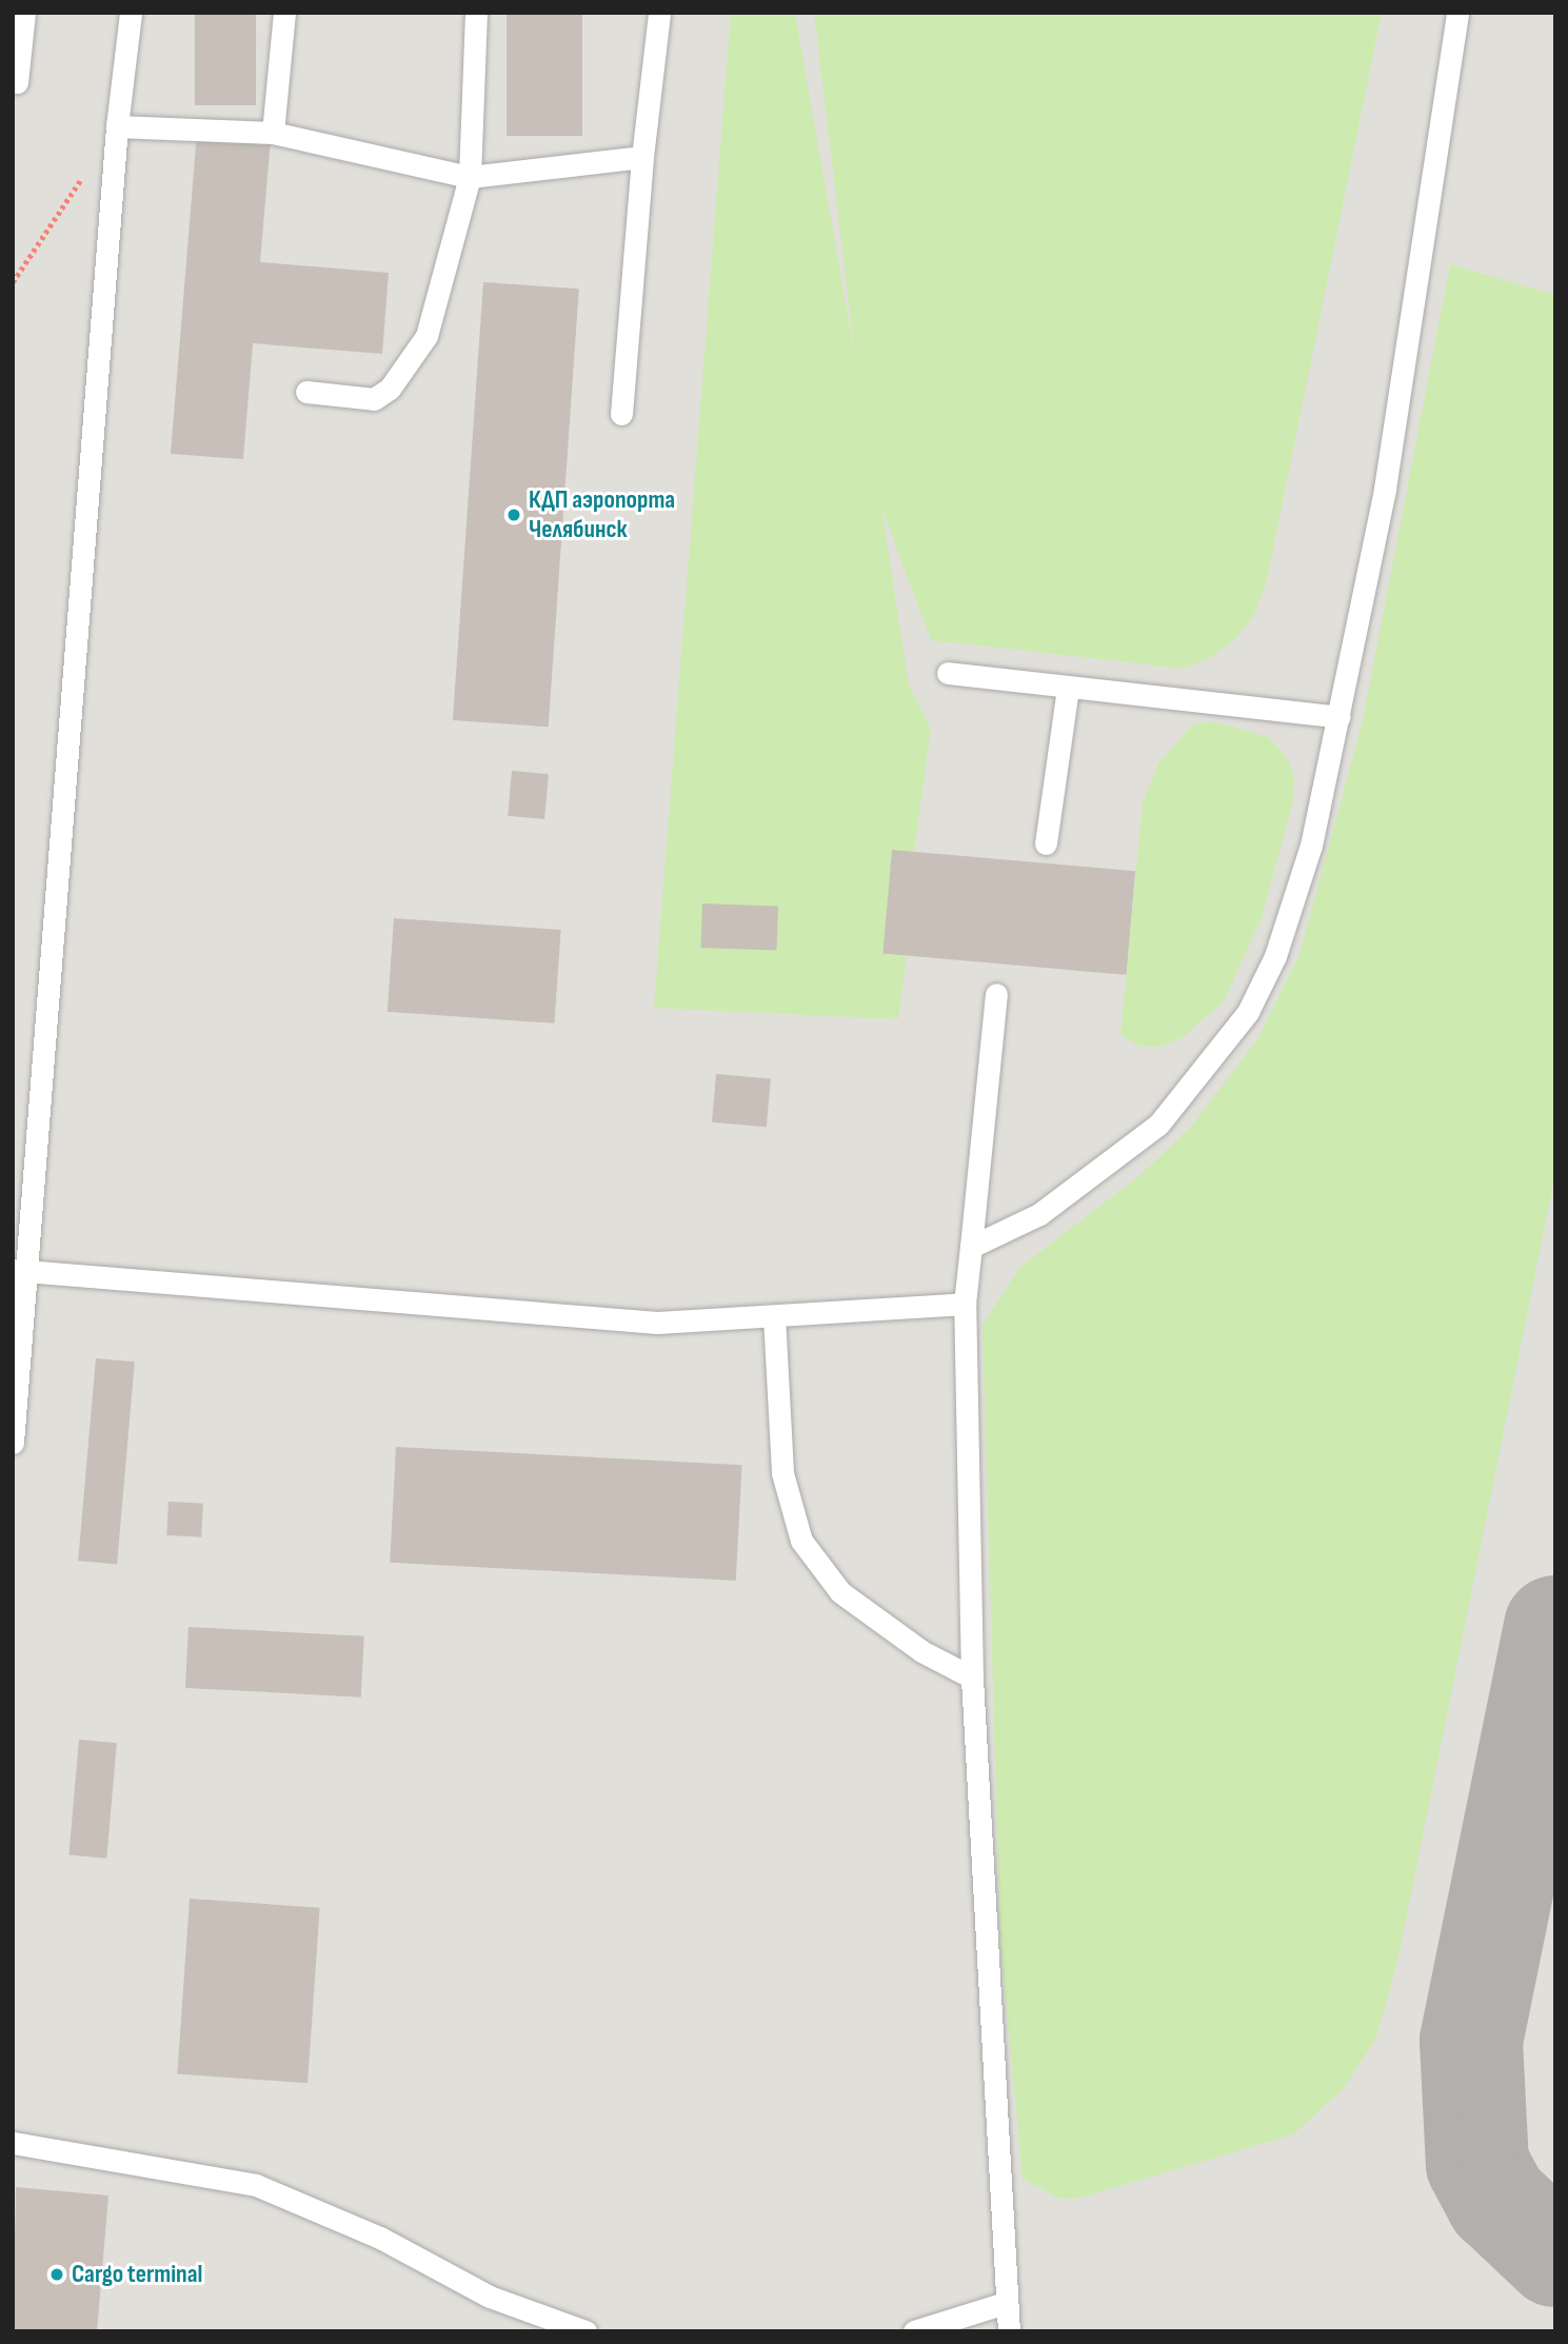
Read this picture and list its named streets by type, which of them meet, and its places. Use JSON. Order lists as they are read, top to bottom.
{
  "places": ["КДП аэропорта Челябинск", "Cargo terminal"]
}
